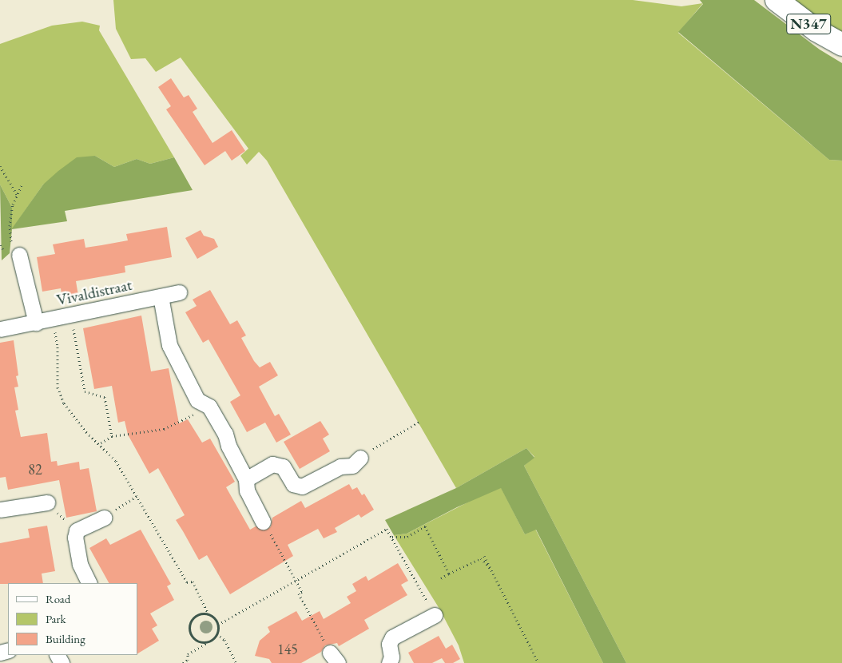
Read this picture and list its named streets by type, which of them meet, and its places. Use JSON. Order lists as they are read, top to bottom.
{
  "streets": {
    "main road": ["N347"],
    "street": ["Vivaldistraat"]
  },
  "house_numbers": ["82", "145"],
  "legend": ["Road", "Park", "Building"]
}
